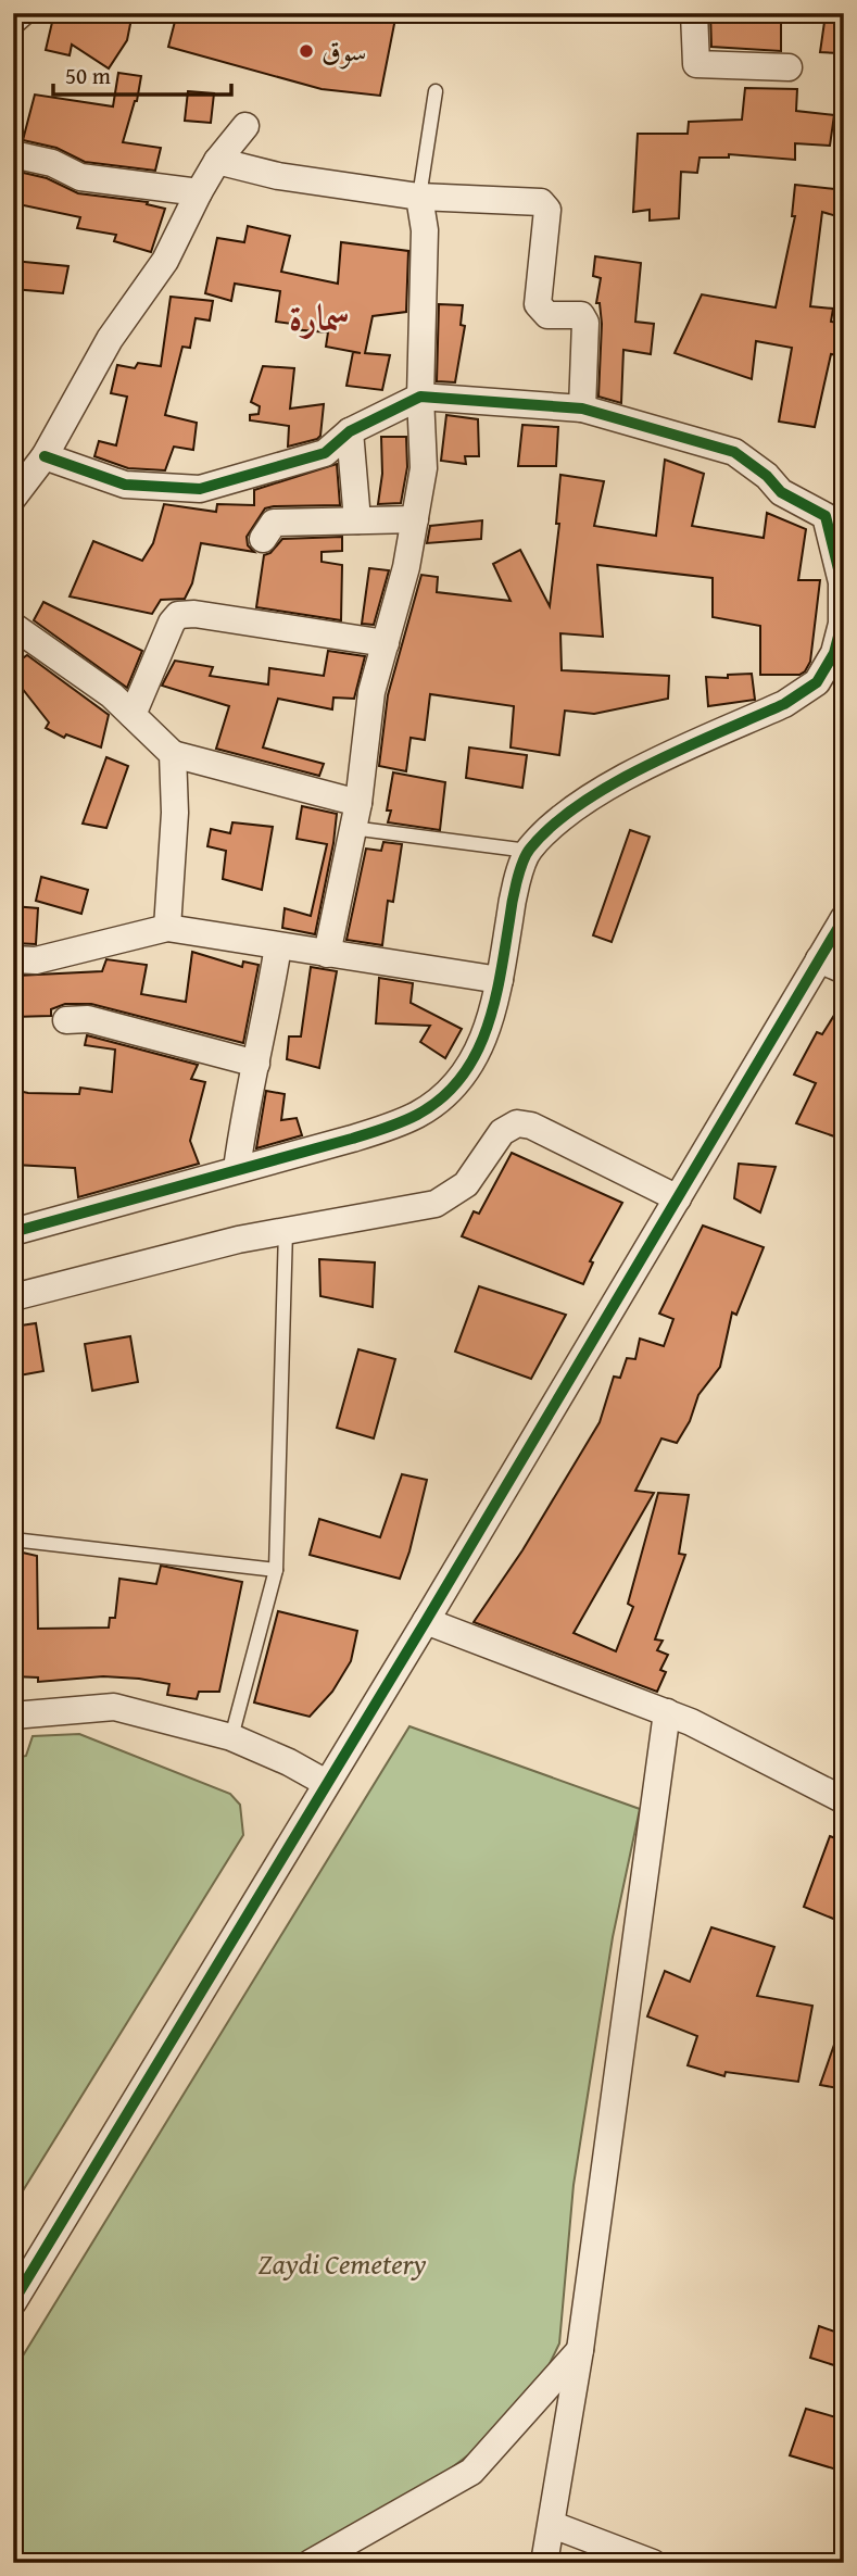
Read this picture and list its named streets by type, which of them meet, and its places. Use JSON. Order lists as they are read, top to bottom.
{
  "districts": ["سمارة"],
  "parks": ["Zaydi Cemetery"],
  "places": ["سوق"],
  "scale_bar": "50 m"
}
